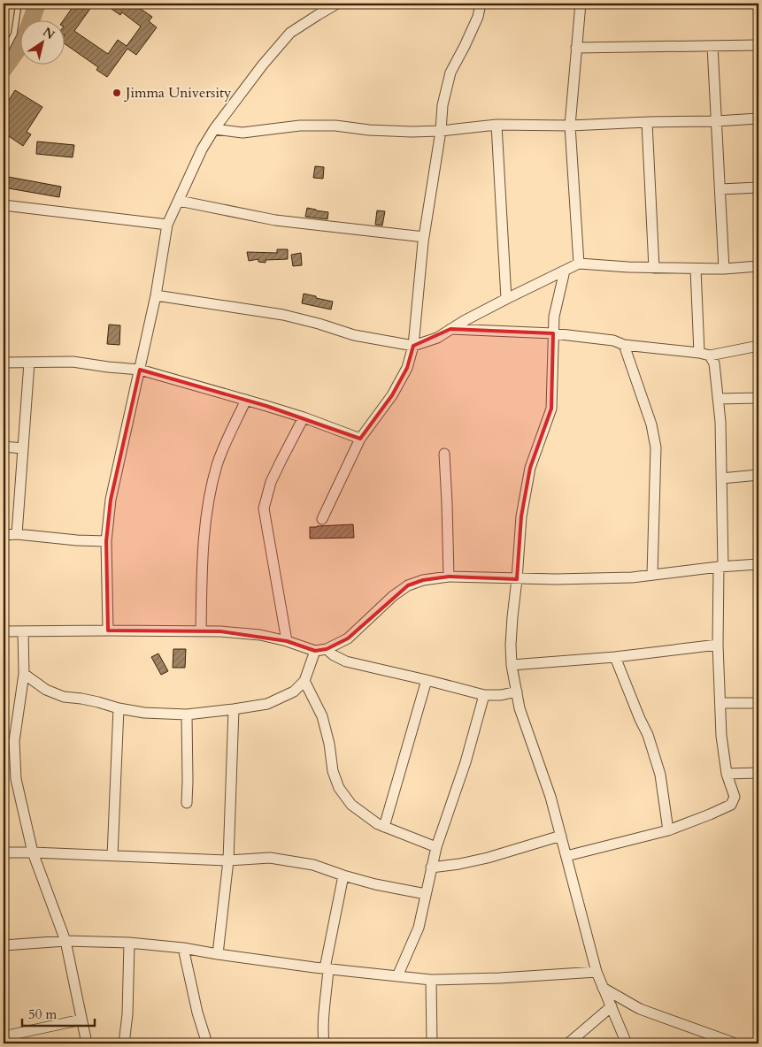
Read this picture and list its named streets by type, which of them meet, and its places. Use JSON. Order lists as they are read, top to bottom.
{
  "places": ["Jimma University"],
  "scale_bar": "50 m",
  "north": "top right"
}
